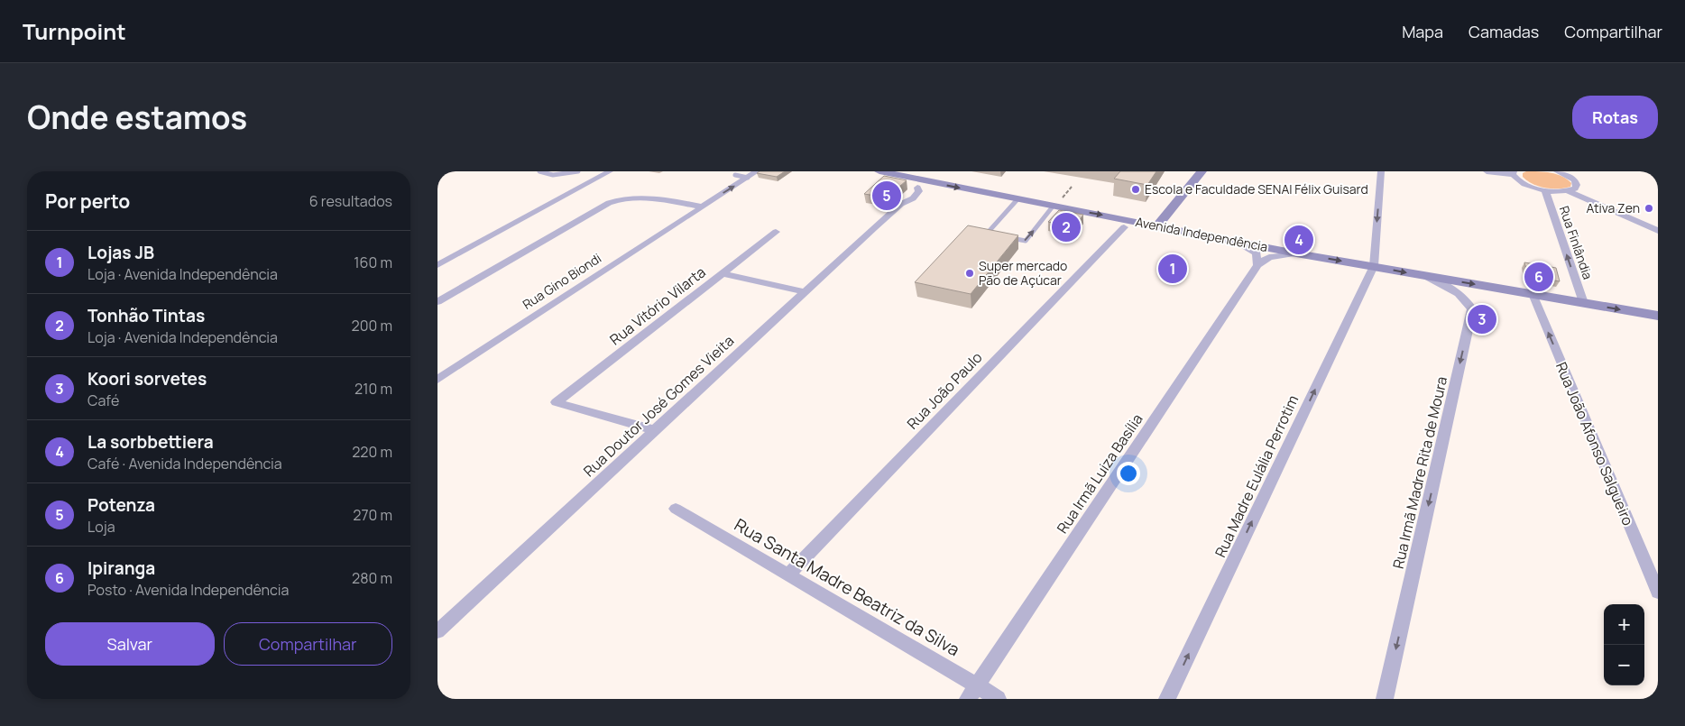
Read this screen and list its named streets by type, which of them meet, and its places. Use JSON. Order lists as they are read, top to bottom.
{
  "streets": {
    "main road": ["Avenida Independência"],
    "street": [
      "Rua Finlândia",
      "Rua Gino Biondi",
      "Rua Vitório Vilarta",
      "Rua João Paulo",
      "Rua Doutor José Gomes Vieita",
      "Rua João Afonso Salgueiro",
      "Rua Irmã Madre Rita de Moura",
      "Rua Irmã Luiza Basília",
      "Rua Madre Eulália Perrotim",
      "Rua Santa Madre Beatriz da Silva"
    ]
  },
  "crossings": [
    ["Avenida Independência", "Rua Finlândia"],
    ["Avenida Independência", "Rua Doutor José Gomes Vieita"],
    ["Avenida Independência", "Rua João Afonso Salgueiro"],
    ["Avenida Independência", "Rua Irmã Madre Rita de Moura"],
    ["Avenida Independência", "Rua Madre Eulália Perrotim"],
    ["Rua Vitório Vilarta", "Rua Doutor José Gomes Vieita"],
    ["Rua João Paulo", "Rua Santa Madre Beatriz da Silva"],
    ["Rua Irmã Luiza Basília", "Rua Santa Madre Beatriz da Silva"]
  ],
  "one_way": [
    "Avenida Independência",
    "Rua Finlândia",
    "Rua João Afonso Salgueiro",
    "Rua Irmã Madre Rita de Moura",
    "Rua Madre Eulália Perrotim"
  ],
  "places": ["Escola e Faculdade SENAI Félix Guisard", "Ativa Zen", "Super mercado Pão de Açúcar"],
  "page": {
    "header": "Turnpoint",
    "nav": ["Mapa", "Camadas", "Compartilhar"],
    "title": "Onde estamos",
    "buttons": [
      "Rotas",
      ["Salvar", "Compartilhar"]
    ],
    "heading": ["Por perto", "6 resultados"],
    "pins": [
      "5",
      "2",
      "4",
      "1",
      "6",
      "3"
    ],
    "list": [
      {
        "mark": "1",
        "name": "Lojas JB",
        "note": "Loja · Avenida Independência",
        "value": "160 m"
      },
      {
        "mark": "2",
        "name": "Tonhão Tintas",
        "note": "Loja · Avenida Independência",
        "value": "200 m"
      },
      {
        "mark": "3",
        "name": "Koori sorvetes",
        "note": "Café",
        "value": "210 m"
      },
      {
        "mark": "4",
        "name": "La sorbbettiera",
        "note": "Café · Avenida Independência",
        "value": "220 m"
      },
      {
        "mark": "5",
        "name": "Potenza",
        "note": "Loja",
        "value": "270 m"
      },
      {
        "mark": "6",
        "name": "Ipiranga",
        "note": "Posto · Avenida Independência",
        "value": "280 m"
      }
    ],
    "map_buttons": ["+", "−"]
  }
}
